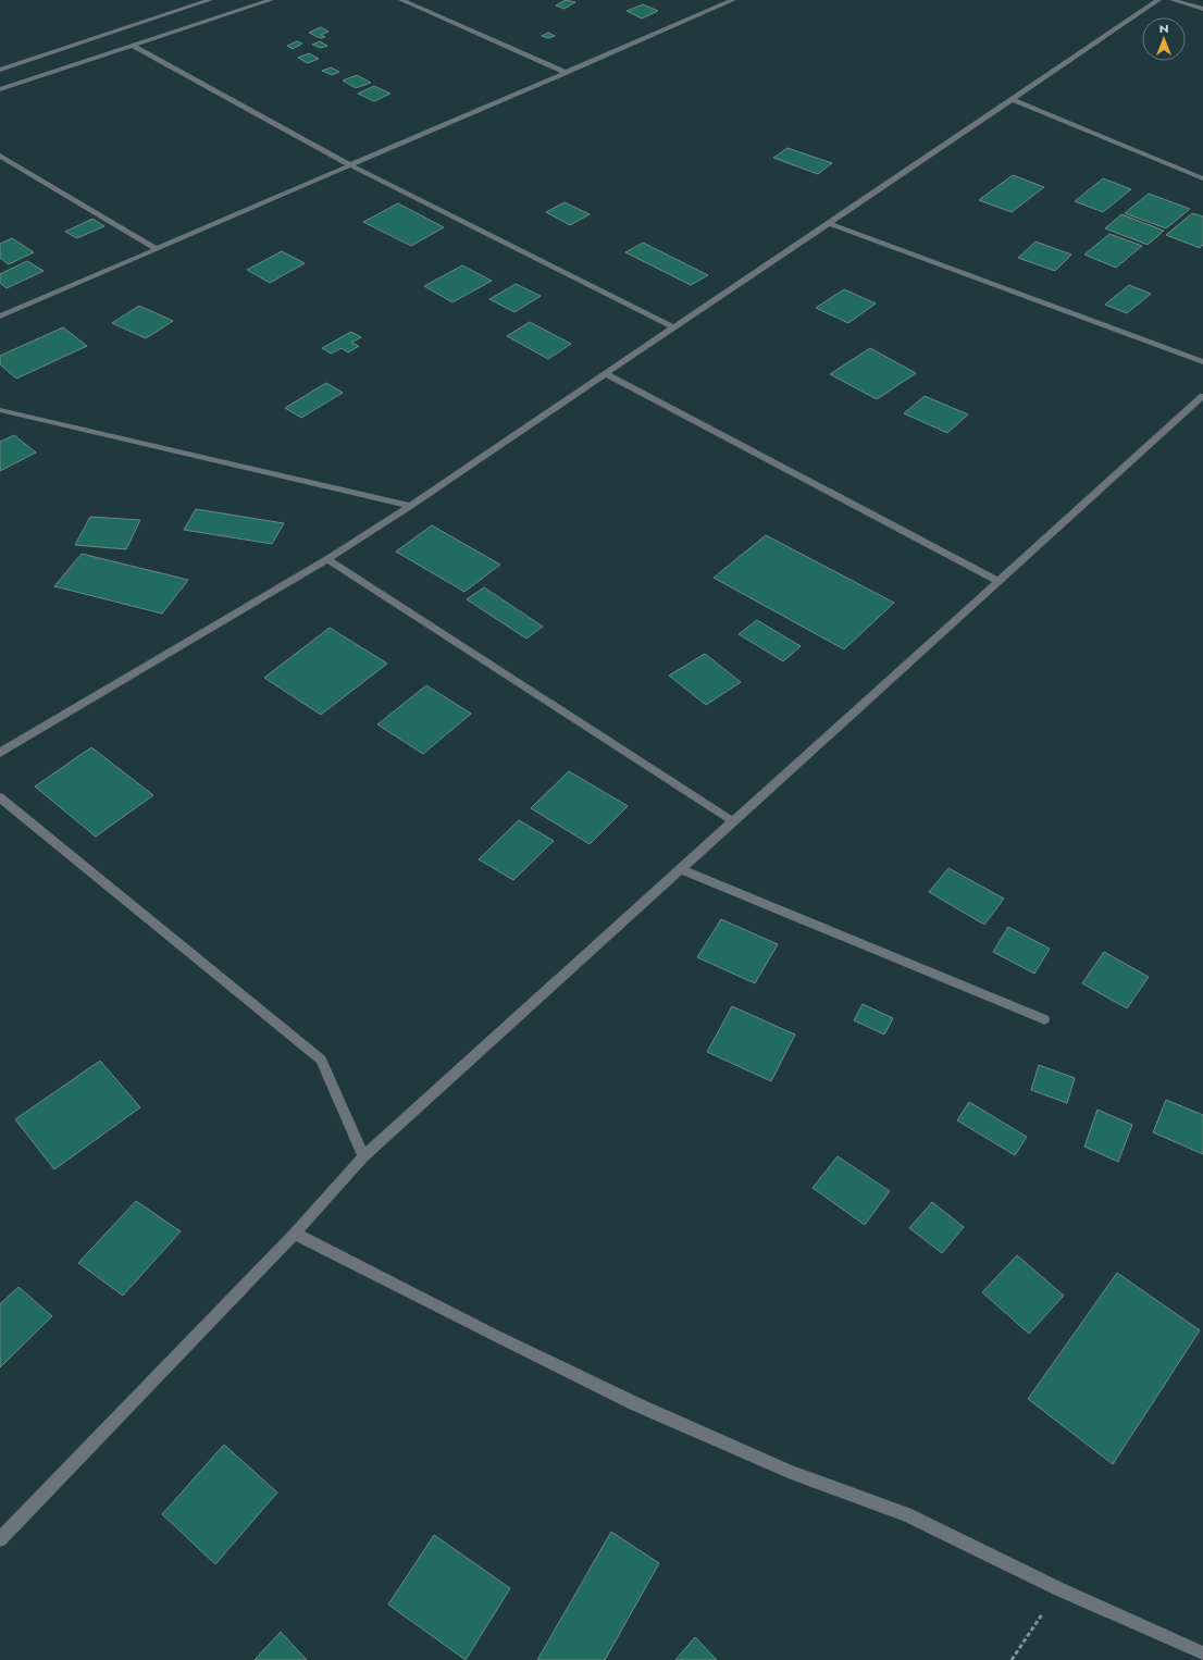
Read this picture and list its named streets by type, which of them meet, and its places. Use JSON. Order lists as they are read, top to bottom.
{
  "north": "top"
}
